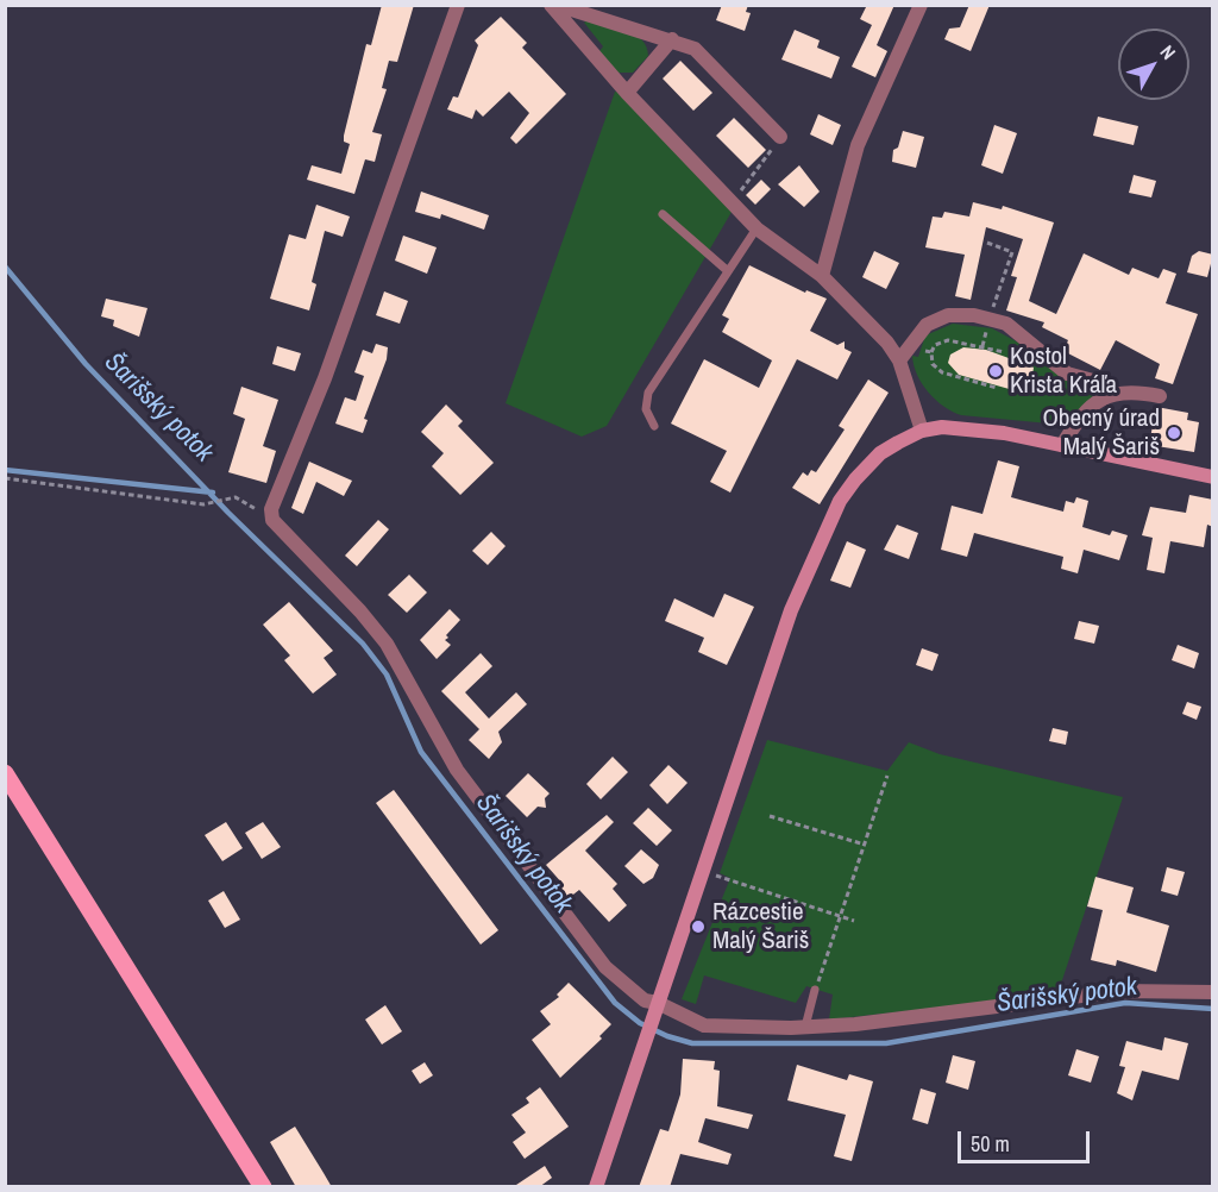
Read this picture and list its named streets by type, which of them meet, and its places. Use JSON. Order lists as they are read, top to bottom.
{
  "water": ["Šarišský potok"],
  "places": ["Kostol Krista Kráľa", "Obecný úrad Malý Šariš", "Rázcestie Malý Šariš"],
  "scale_bar": "50 m",
  "north": "top right"
}
